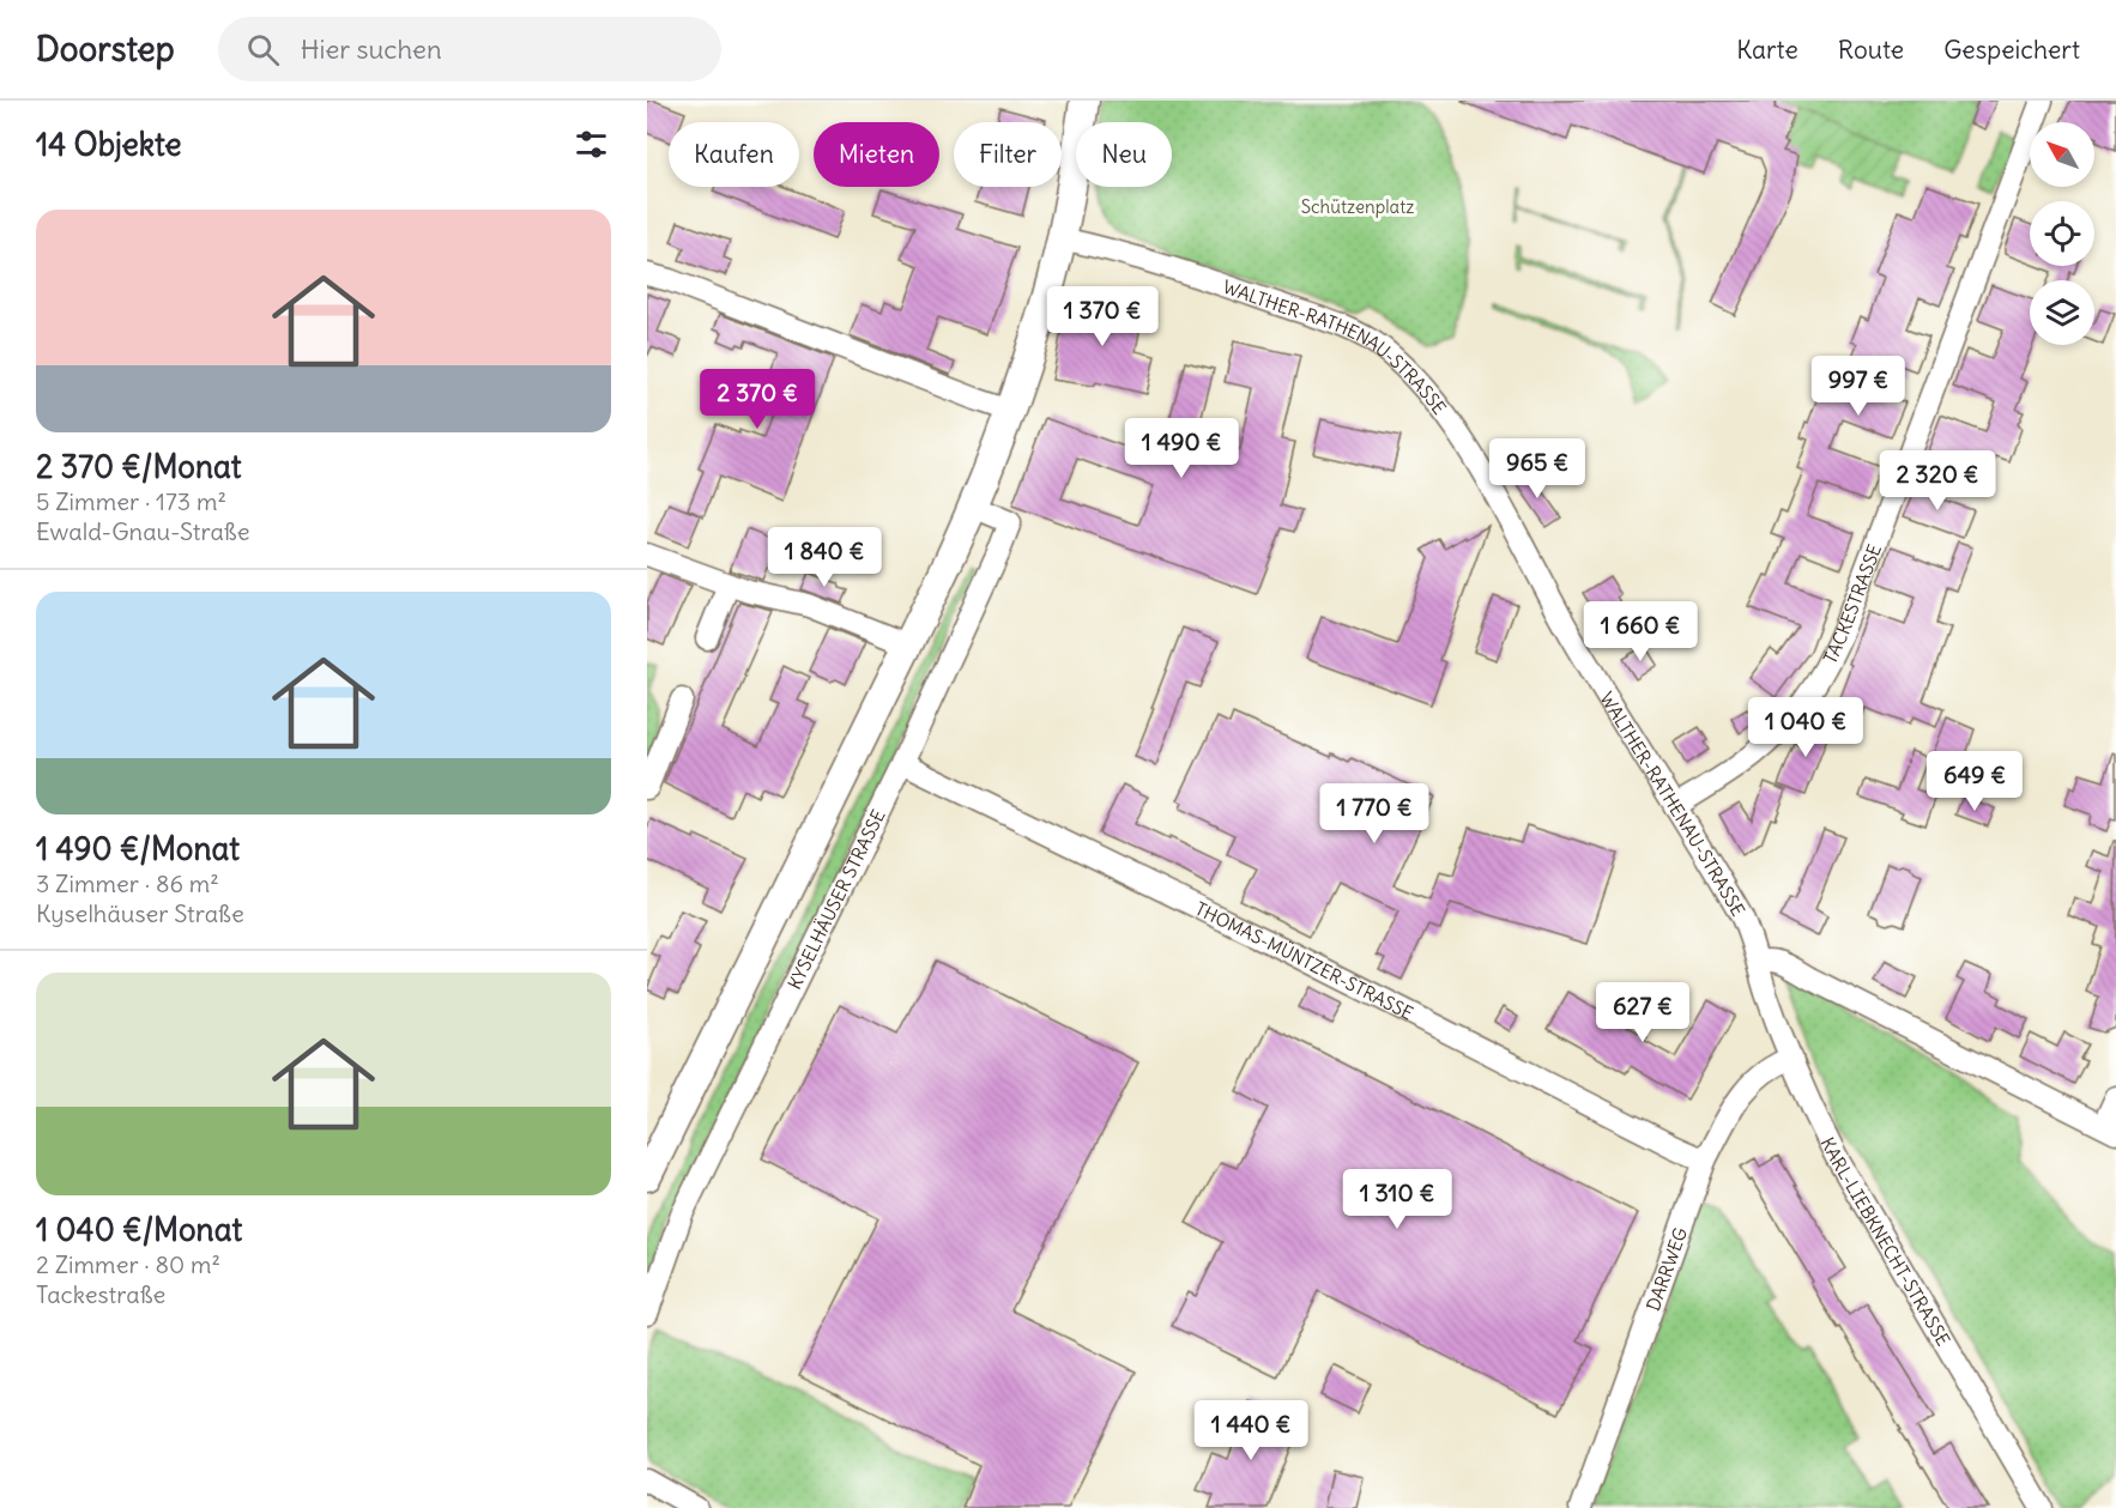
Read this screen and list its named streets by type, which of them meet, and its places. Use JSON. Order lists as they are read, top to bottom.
{
  "streets": {
    "street": [
      "WALTHER-RATHENAU-STRASSE",
      "TACKESTRASSE",
      "KYSELHÄUSER STRASSE",
      "THOMAS-MÜNTZER-STRASSE",
      "KARL-LIEBKNECHT-STRASSE",
      "DARRWEG"
    ]
  },
  "crossings": [
    ["WALTHER-RATHENAU-STRASSE", "TACKESTRASSE"],
    ["WALTHER-RATHENAU-STRASSE", "KARL-LIEBKNECHT-STRASSE"],
    ["KYSELHÄUSER STRASSE", "THOMAS-MÜNTZER-STRASSE"],
    ["THOMAS-MÜNTZER-STRASSE", "DARRWEG"],
    ["KARL-LIEBKNECHT-STRASSE", "DARRWEG"]
  ],
  "parks": ["Schützenplatz"],
  "north": "top left",
  "page": {
    "header": "Doorstep",
    "search": "Hier suchen",
    "nav": ["Karte", "Route", "Gespeichert"],
    "heading": "14 Objekte",
    "chip": [
      "Kaufen",
      "Mieten",
      "Filter",
      "Neu"
    ],
    "list": [
      {
        "name": "2 370 €/Monat",
        "note": "5 Zimmer · 173 m² · Ewald-Gnau-Straße"
      },
      {
        "name": "1 490 €/Monat",
        "note": "3 Zimmer · 86 m² · Kyselhäuser Straße"
      },
      {
        "name": "1 040 €/Monat",
        "note": "2 Zimmer · 80 m² · Tackestraße"
      }
    ],
    "price": [
      "1 370 €",
      "997 €",
      "2 370 €",
      "1 490 €",
      "965 €",
      "2 320 €",
      "1 840 €",
      "1 660 €",
      "1 040 €",
      "649 €",
      "1 770 €",
      "627 €",
      "1 310 €",
      "1 440 €"
    ]
  }
}
